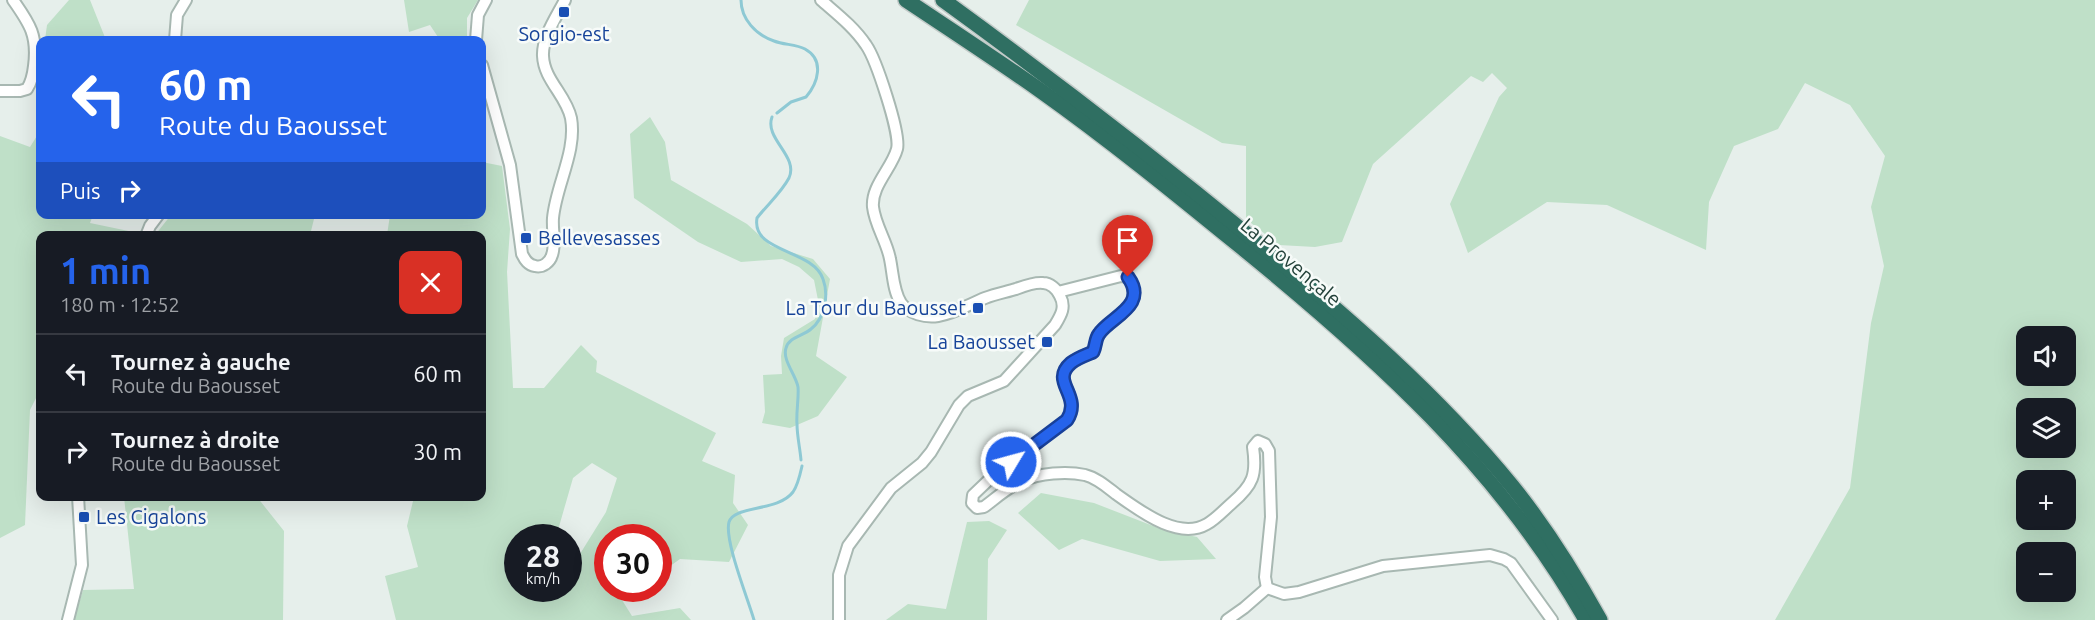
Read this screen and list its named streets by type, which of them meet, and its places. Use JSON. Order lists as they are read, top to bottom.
{
  "streets": {
    "highway": ["La Provençale"]
  },
  "places": {
    "transit": [
      "Sorgio-est",
      "Bellevesasses",
      "La Tour du Baousset",
      "La Baousset",
      "Les Cigalons"
    ]
  },
  "page": {
    "turn": ["60 m", "Route du Baousset"],
    "then": "Puis",
    "heading": ["1 min", "180 m · 12:52"],
    "map_buttons": ["+", "−"],
    "list": [
      {
        "name": "Tournez à gauche",
        "note": "Route du Baousset",
        "value": "60 m"
      },
      {
        "name": "Tournez à droite",
        "note": "Route du Baousset",
        "value": "30 m"
      }
    ],
    "speed": "28 km/h",
    "limit": "30"
  }
}
